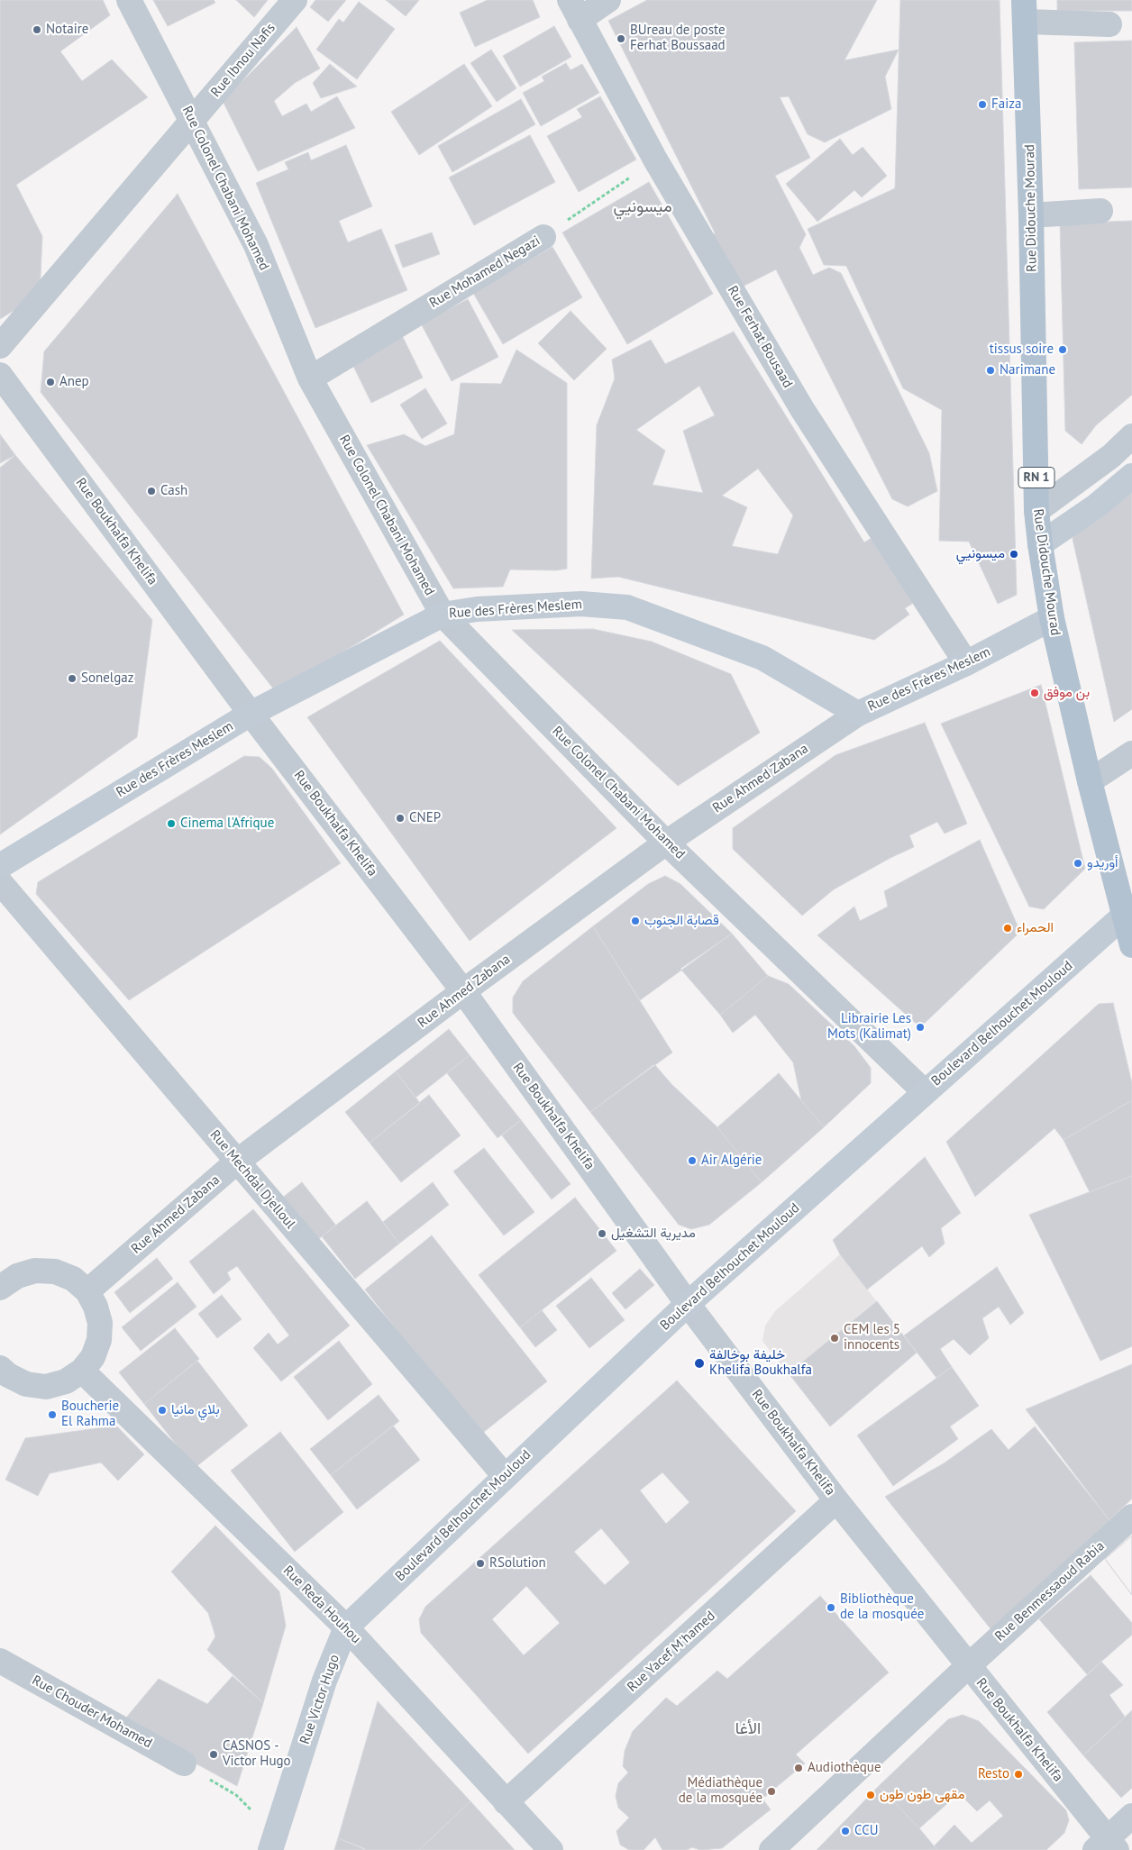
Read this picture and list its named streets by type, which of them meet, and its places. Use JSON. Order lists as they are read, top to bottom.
{
  "streets": {
    "main road": ["Rue Didouche Mourad", "RN 1"],
    "street": [
      "Rue Ibnou Nafis",
      "Rue Colonel Chabani Mohamed",
      "Rue Mohamed Negazi",
      "Rue Ferhat Bousaad",
      "Rue Boukhalfa Khelifa",
      "Rue des Frères Meslem",
      "Rue Ahmed Zabana",
      "Boulevard Belhouchet Mouloud",
      "Rue Mechdal Djelloul",
      "Rue Benmessaoud Rabia",
      "Rue Reda Houhou",
      "Rue Yacef M'hamed",
      "Rue Victor Hugo",
      "Rue Chouder Mohamed"
    ]
  },
  "crossings": [
    ["Rue Ibnou Nafis", "Rue Colonel Chabani Mohamed"],
    ["Rue Colonel Chabani Mohamed", "Rue Mohamed Negazi"],
    ["Rue Colonel Chabani Mohamed", "Rue des Frères Meslem"],
    ["Rue Colonel Chabani Mohamed", "Rue Ahmed Zabana"],
    ["Rue Colonel Chabani Mohamed", "Boulevard Belhouchet Mouloud"],
    ["Rue Didouche Mourad", "Rue des Frères Meslem"],
    ["Rue Didouche Mourad", "Boulevard Belhouchet Mouloud"],
    ["Rue Mohamed Negazi", "Rue Ferhat Bousaad"],
    ["Rue Ferhat Bousaad", "Rue des Frères Meslem"],
    ["Rue Boukhalfa Khelifa", "Rue des Frères Meslem"],
    ["Rue Boukhalfa Khelifa", "Rue Ahmed Zabana"],
    ["Rue Boukhalfa Khelifa", "Boulevard Belhouchet Mouloud"],
    ["Rue Boukhalfa Khelifa", "Rue Benmessaoud Rabia"],
    ["Rue Boukhalfa Khelifa", "Rue Yacef M'hamed"],
    ["Rue des Frères Meslem", "Rue Ahmed Zabana"],
    ["Rue Ahmed Zabana", "Rue Mechdal Djelloul"],
    ["Boulevard Belhouchet Mouloud", "Rue Mechdal Djelloul"],
    ["Boulevard Belhouchet Mouloud", "Rue Reda Houhou"],
    ["Boulevard Belhouchet Mouloud", "Rue Victor Hugo"],
    ["Rue Reda Houhou", "Rue Yacef M'hamed"],
    ["Rue Reda Houhou", "Rue Victor Hugo"]
  ],
  "districts": ["ميسونيي", "الأغا"],
  "places": [
    "Notaire",
    "BUreau de poste Ferhat Boussaad",
    "Faiza",
    "tissus soire",
    "Narimane",
    "Anep",
    "Cash",
    "ميسونيي",
    "Sonelgaz",
    "بن موفق",
    "CNEP",
    "Cinema l'Afrique",
    "أوريدو",
    "قصابة الجنوب",
    "الحمراء",
    "Librairie Les Mots (Kalimat)",
    "Air Algérie",
    "مديرية التشغيل",
    "CEM les 5 innocents",
    "خليفة بوخالفة Khelifa Boukhalfa",
    "بلاي مانيا",
    "Boucherie El Rahma",
    "RSolution",
    "Bibliothèque de la mosquée",
    "CASNOS - Victor Hugo",
    "Audiothèque",
    "Resto",
    "Médiathèque de la mosquée",
    "مقهى طون طون",
    "CCU"
  ]
}
